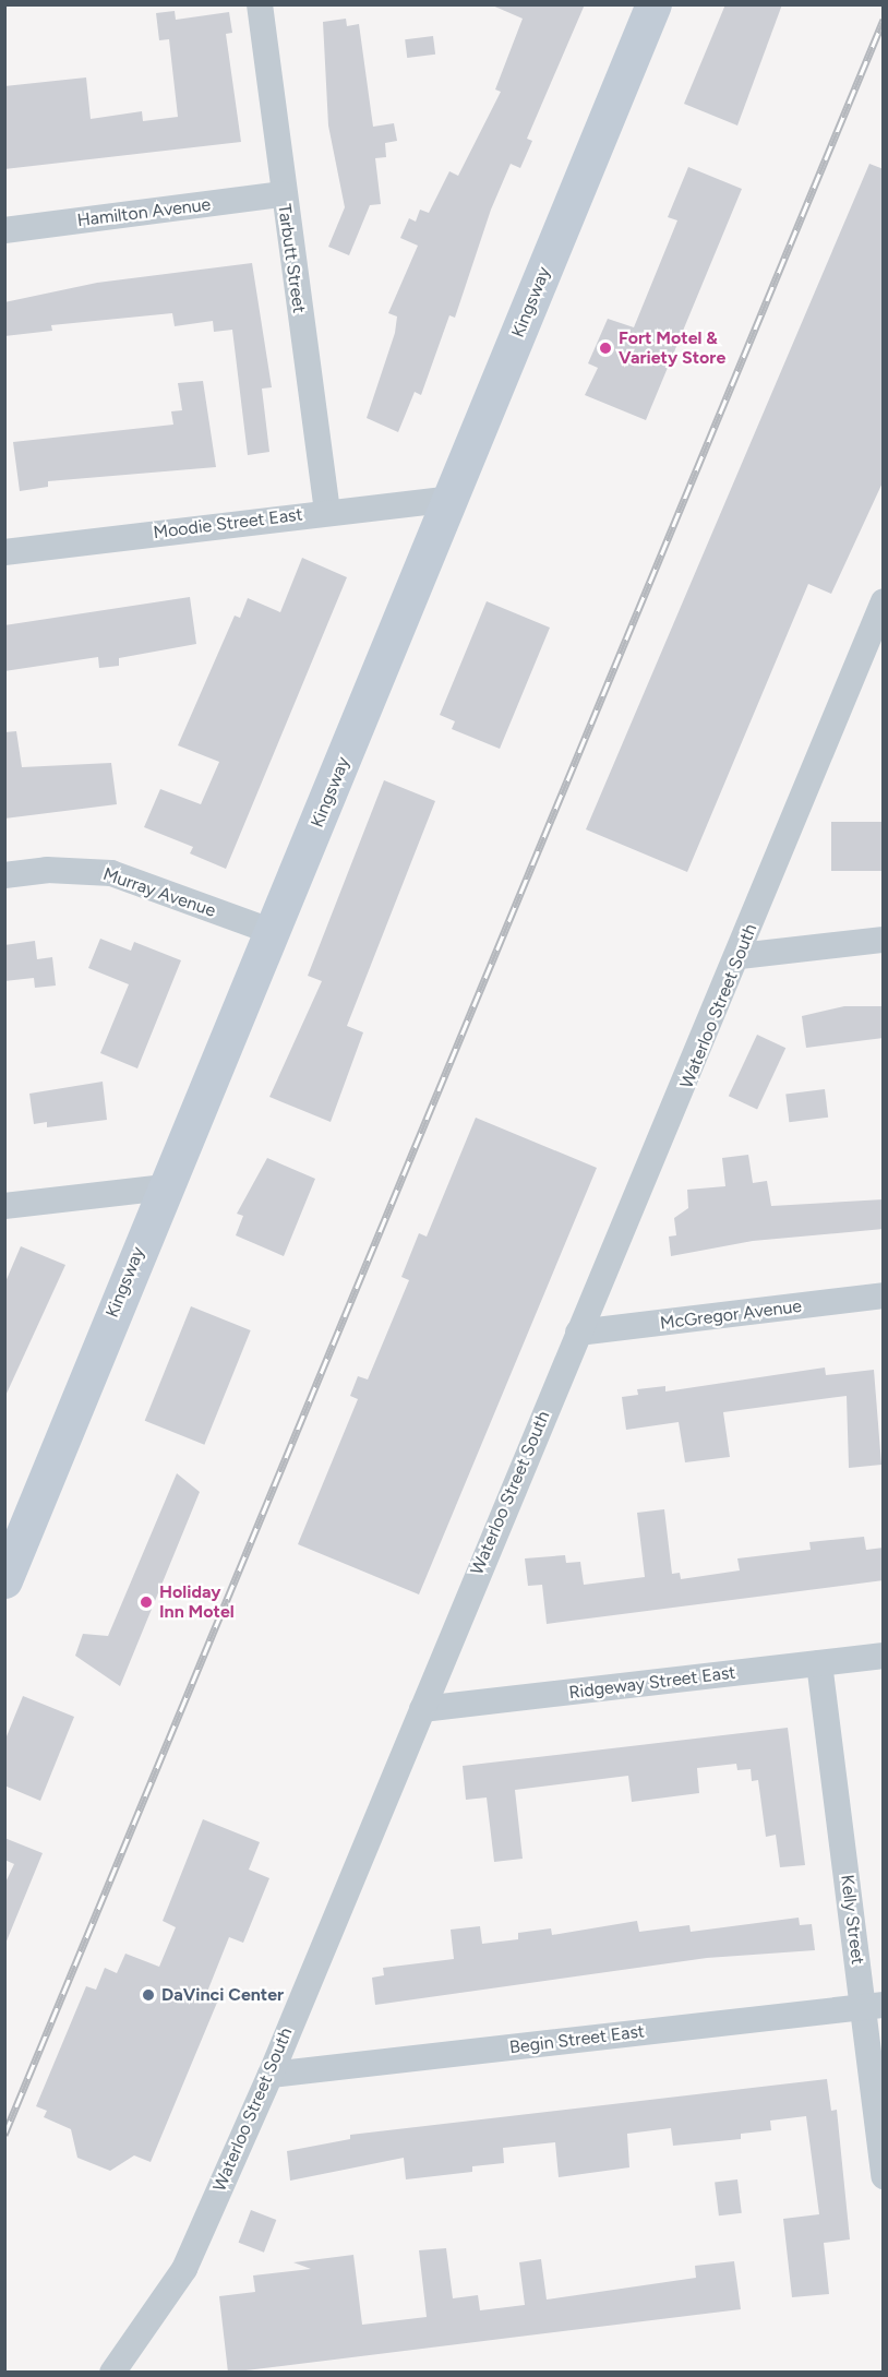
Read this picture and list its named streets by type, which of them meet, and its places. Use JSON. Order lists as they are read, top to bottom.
{
  "streets": {
    "main road": ["Kingsway"],
    "street": [
      "Hamilton Avenue",
      "Tarbutt Street",
      "Moodie Street East",
      "Murray Avenue",
      "Waterloo Street South",
      "McGregor Avenue",
      "Ridgeway Street East",
      "Kelly Street",
      "Begin Street East"
    ]
  },
  "crossings": [
    ["Hamilton Avenue", "Tarbutt Street"],
    ["Tarbutt Street", "Moodie Street East"],
    ["Kingsway", "Moodie Street East"],
    ["Kingsway", "Murray Avenue"],
    ["Waterloo Street South", "McGregor Avenue"],
    ["Waterloo Street South", "Ridgeway Street East"],
    ["Waterloo Street South", "Begin Street East"],
    ["Ridgeway Street East", "Kelly Street"],
    ["Kelly Street", "Begin Street East"]
  ],
  "places": ["Fort Motel & Variety Store", "Holiday Inn Motel", "DaVinci Center"]
}
